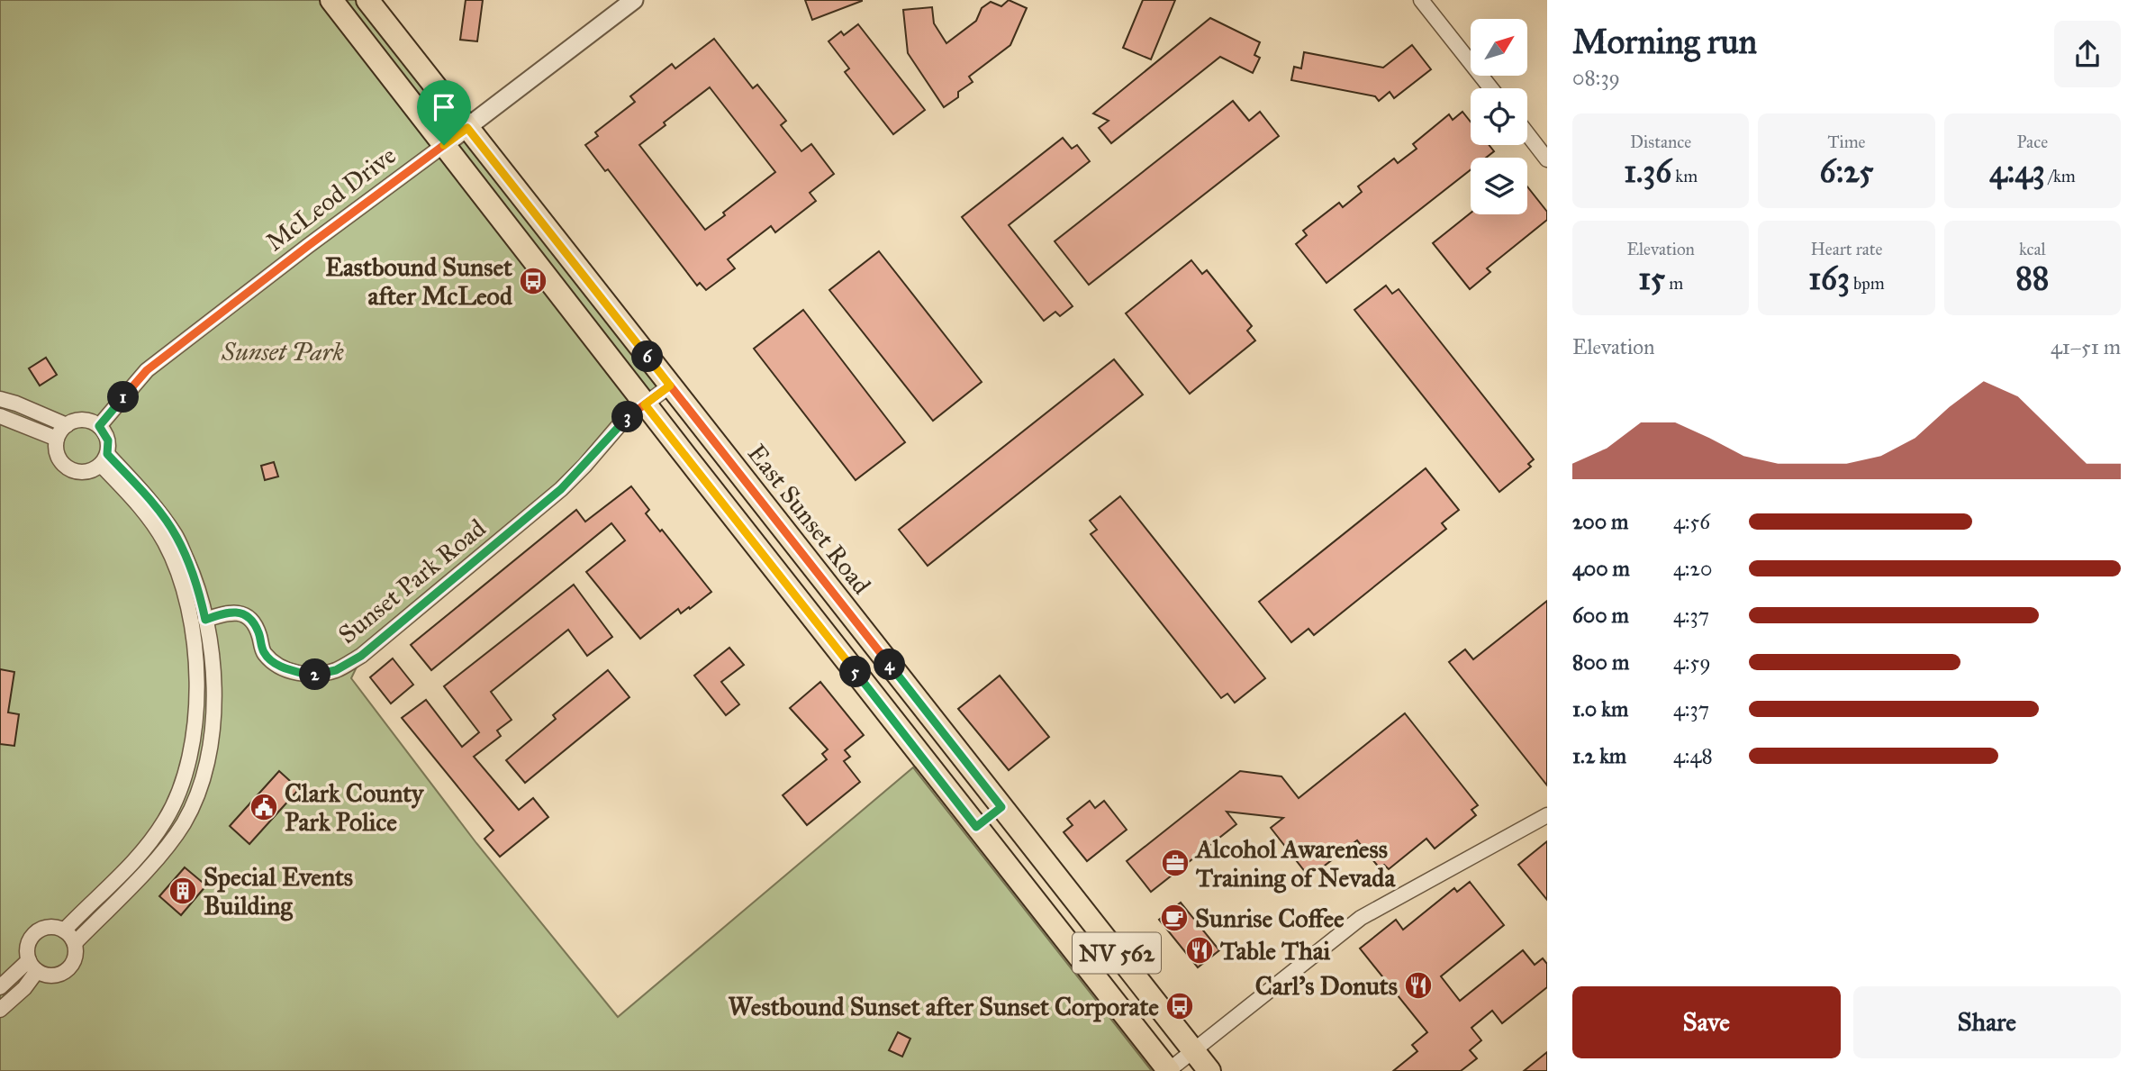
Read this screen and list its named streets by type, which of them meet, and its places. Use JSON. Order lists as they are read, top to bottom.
{
  "streets": {
    "main road": ["East Sunset Road", "NV 562"],
    "street": ["McLeod Drive", "Sunset Park Road"]
  },
  "crossings": [
    ["McLeod Drive", "East Sunset Road"],
    ["McLeod Drive", "NV 562"],
    ["East Sunset Road", "Sunset Park Road"],
    ["Sunset Park Road", "NV 562"]
  ],
  "parks": ["Sunset Park"],
  "places": {
    "bus stop": ["Eastbound Sunset after McLeod", "Westbound Sunset after Sunset Corporate"],
    "public building": ["Clark County Park Police"],
    "office": ["Alcohol Awareness Training of Nevada"],
    "building": ["Special Events Building"],
    "cafe": ["Sunrise Coffee"],
    "restaurant": ["Table Thai", "Carl's Donuts"]
  },
  "north": "top right",
  "page": {
    "heading": ["Morning run", "08:39"],
    "stats": [
      ["Distance", "1.36 km"],
      ["Time", "6:25"],
      ["Pace", "4:43 /km"],
      ["Elevation", "15 m"],
      ["Heart rate", "163 bpm"],
      ["kcal", "88"]
    ],
    "chart": ["Elevation", "41–51 m"],
    "pins": [
      "6",
      "1",
      "3",
      "4",
      "5",
      "2"
    ],
    "list": [
      {
        "name": "200 m",
        "note": "4:56"
      },
      {
        "name": "400 m",
        "note": "4:20"
      },
      {
        "name": "600 m",
        "note": "4:37"
      },
      {
        "name": "800 m",
        "note": "4:59"
      },
      {
        "name": "1.0 km",
        "note": "4:37"
      },
      {
        "name": "1.2 km",
        "note": "4:48"
      }
    ],
    "buttons": ["Save", "Share"]
  }
}
